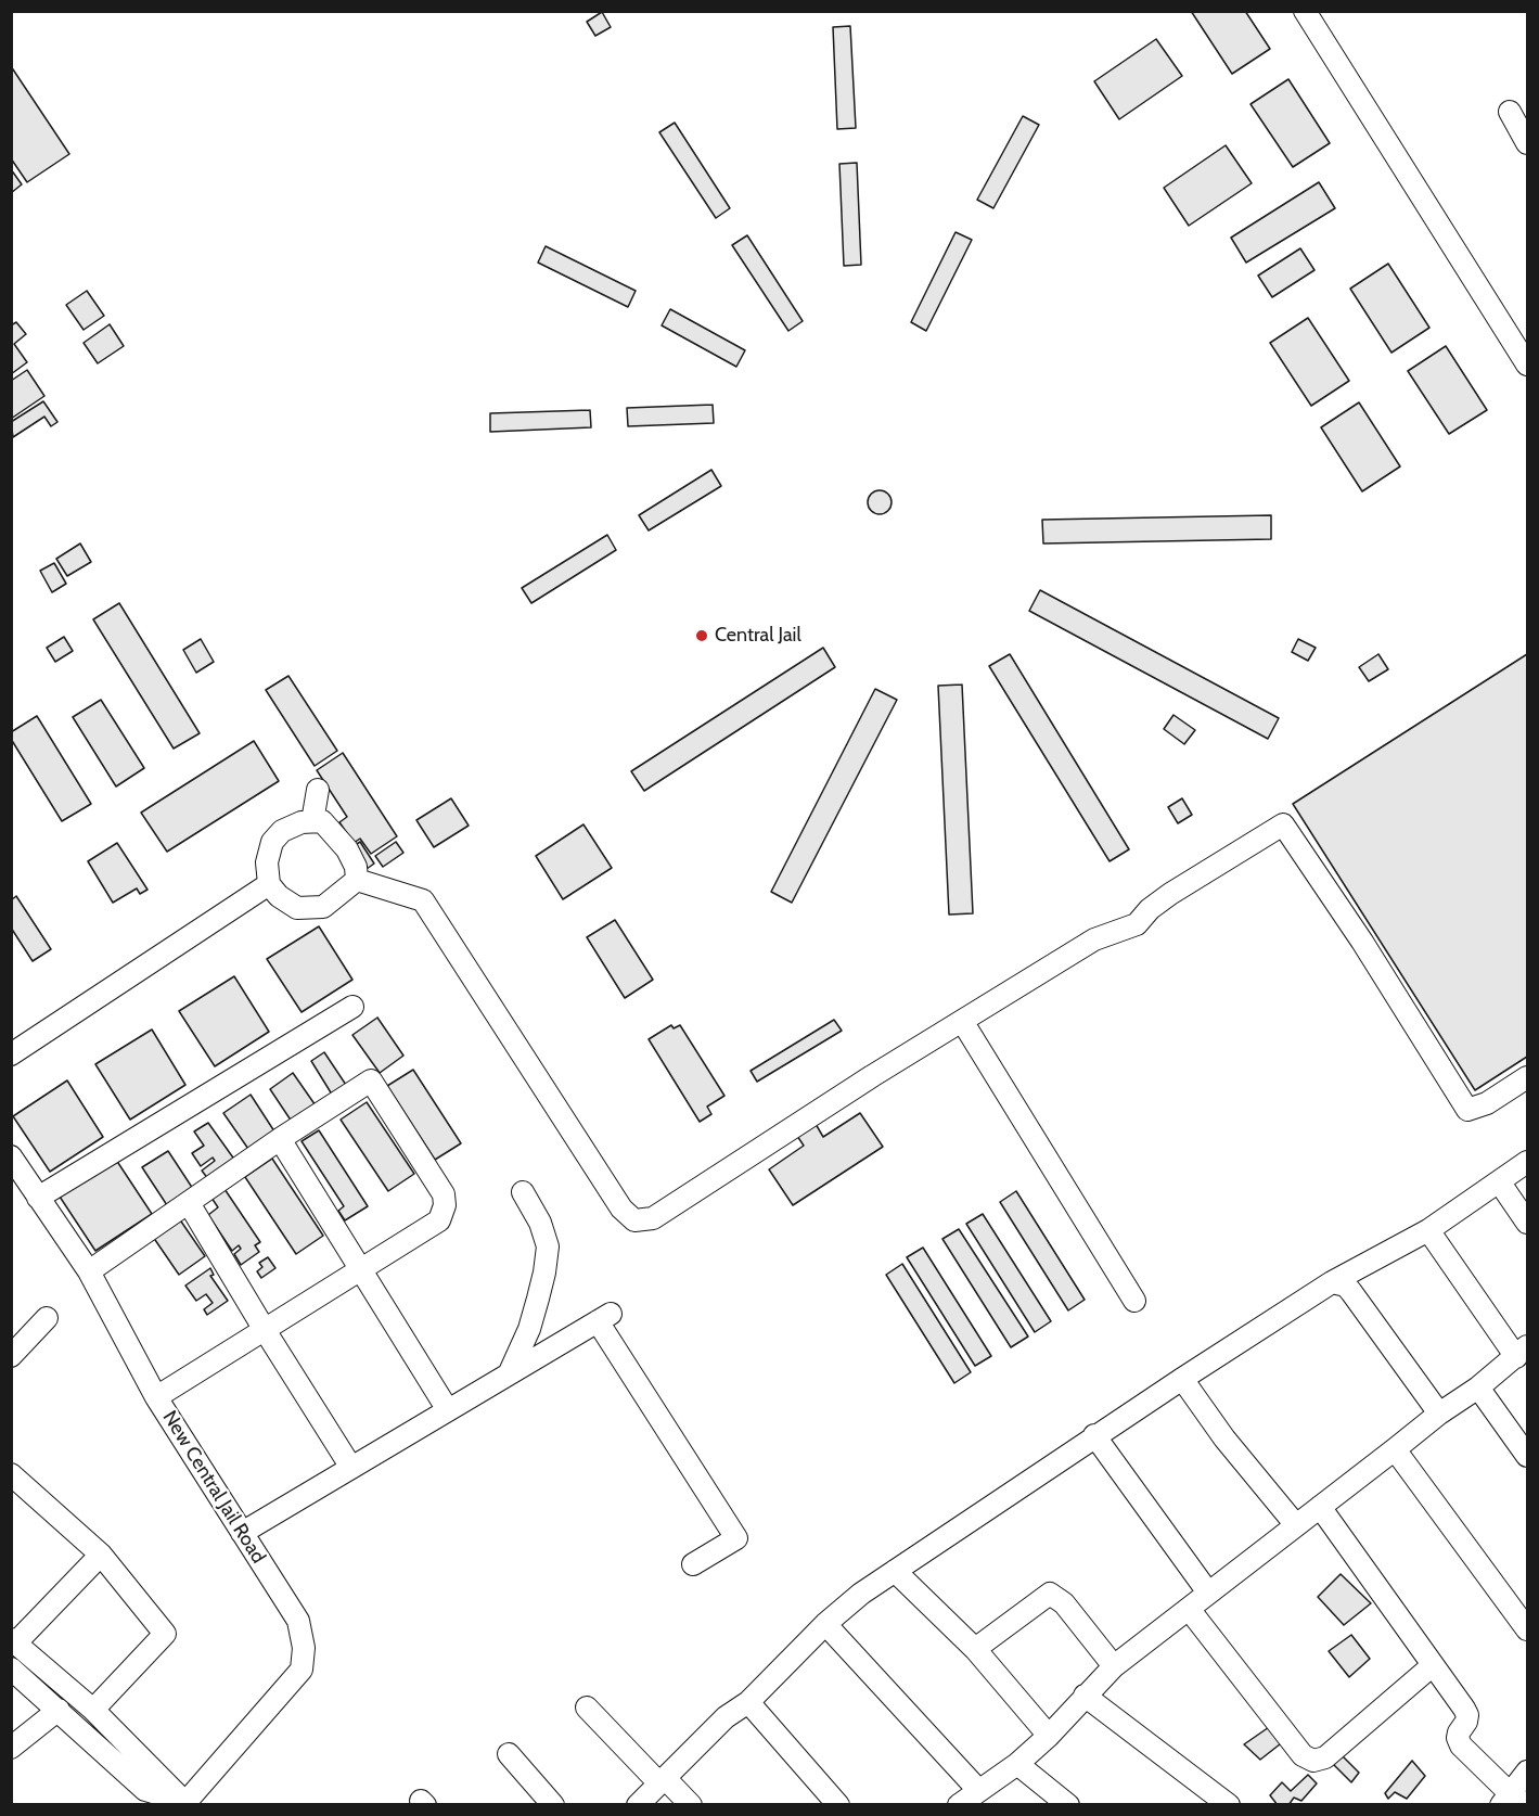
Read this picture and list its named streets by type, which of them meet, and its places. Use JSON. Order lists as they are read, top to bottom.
{
  "streets": {
    "street": ["New Central Jail Road"]
  },
  "places": ["Central Jail"]
}
